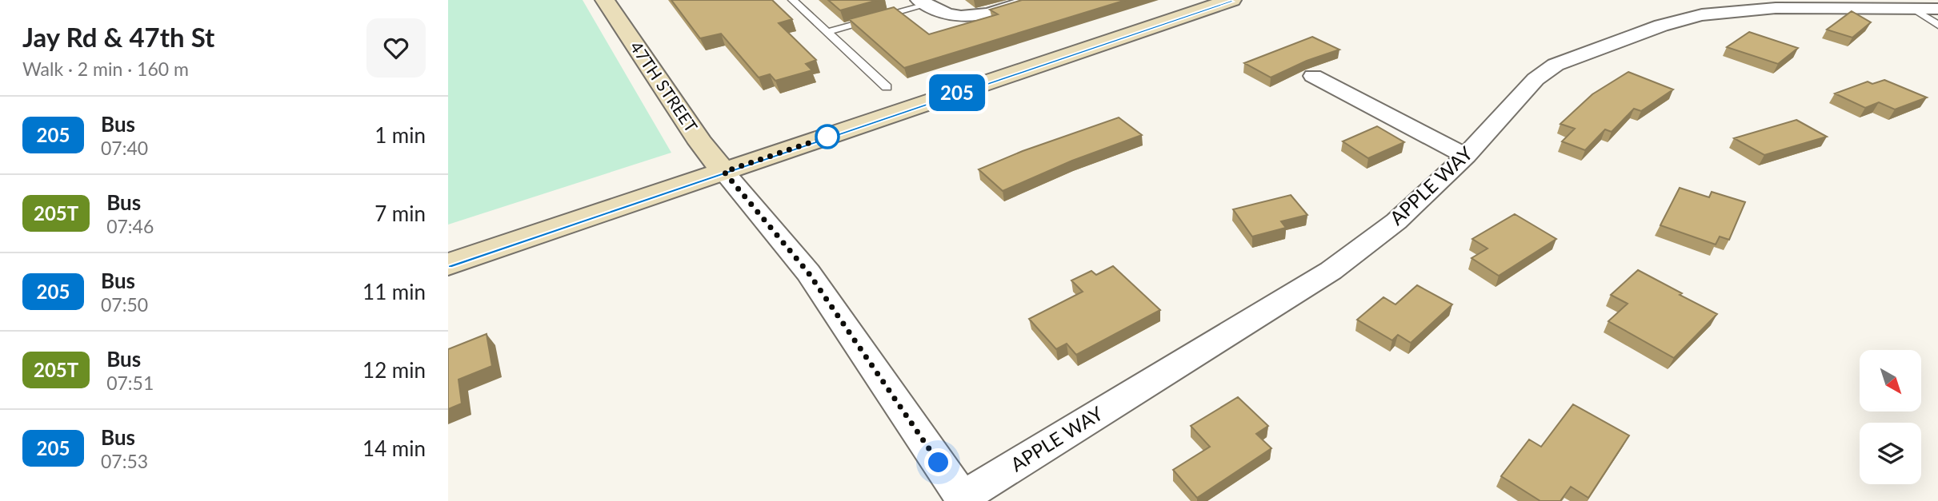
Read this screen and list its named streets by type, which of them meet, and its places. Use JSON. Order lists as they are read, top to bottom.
{
  "streets": {
    "street": ["47TH STREET", "APPLE WAY"]
  },
  "lines": ["bus line 205"],
  "north": "bottom right",
  "page": {
    "heading": ["Jay Rd & 47th St", "Walk · 2 min · 160 m"],
    "on_map": "205",
    "list": [
      {
        "mark": "205",
        "name": "Bus",
        "note": "07:40",
        "value": "1 min"
      },
      {
        "mark": "205T",
        "name": "Bus",
        "note": "07:46",
        "value": "7 min"
      },
      {
        "mark": "205",
        "name": "Bus",
        "note": "07:50",
        "value": "11 min"
      },
      {
        "mark": "205T",
        "name": "Bus",
        "note": "07:51",
        "value": "12 min"
      },
      {
        "mark": "205",
        "name": "Bus",
        "note": "07:53",
        "value": "14 min"
      }
    ]
  }
}
